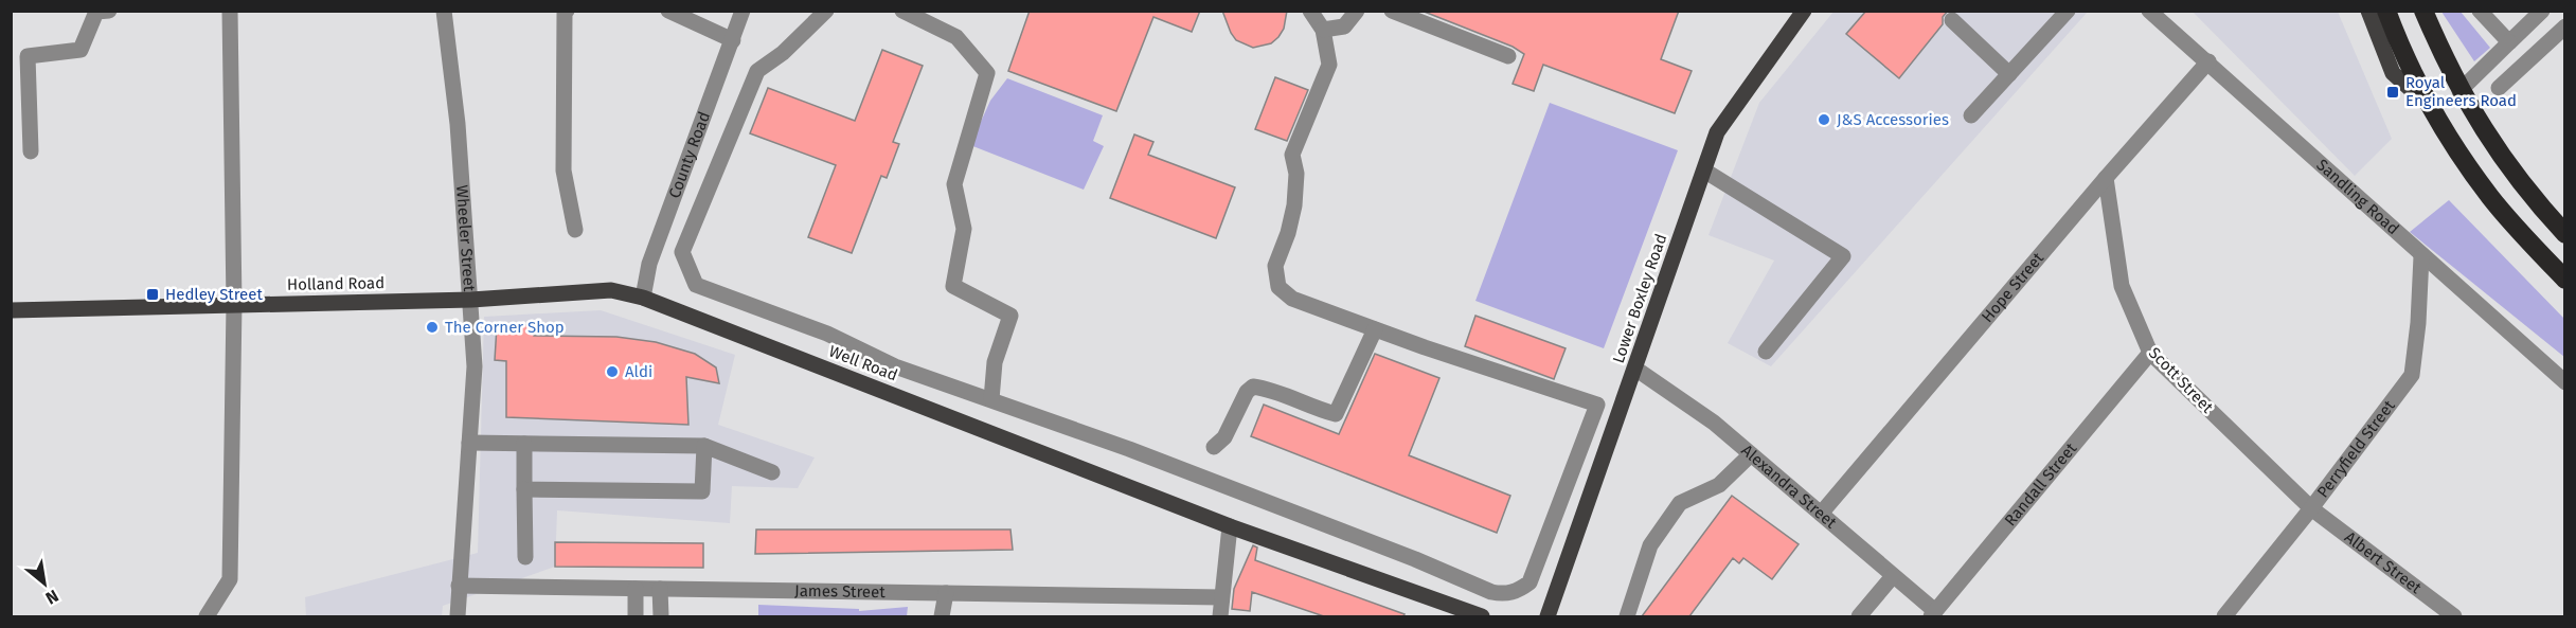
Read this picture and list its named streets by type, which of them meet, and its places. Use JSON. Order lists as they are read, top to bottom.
{
  "streets": {
    "main road": ["Holland Road", "Lower Boxley Road", "Well Road"],
    "street": [
      "County Road",
      "Sandling Road",
      "Wheeler Street",
      "Hope Street",
      "Scott Street",
      "Perryfield Street",
      "Randall Street",
      "Alexandra Street",
      "Albert Street",
      "James Street"
    ]
  },
  "crossings": [
    ["County Road", "Well Road"],
    ["Sandling Road", "Hope Street"],
    ["Sandling Road", "Perryfield Street"],
    ["Wheeler Street", "Holland Road"],
    ["Wheeler Street", "Well Road"],
    ["Wheeler Street", "James Street"],
    ["Holland Road", "Well Road"],
    ["Hope Street", "Scott Street"],
    ["Hope Street", "Alexandra Street"],
    ["Lower Boxley Road", "Alexandra Street"],
    ["Scott Street", "Perryfield Street"],
    ["Scott Street", "Randall Street"],
    ["Scott Street", "Albert Street"],
    ["Perryfield Street", "Albert Street"],
    ["Randall Street", "Alexandra Street"]
  ],
  "places": {
    "transit": ["Royal Engineers Road", "Hedley Street"],
    "other": ["J&S Accessories", "The Corner Shop", "Aldi"]
  },
  "north": "bottom right"
}
